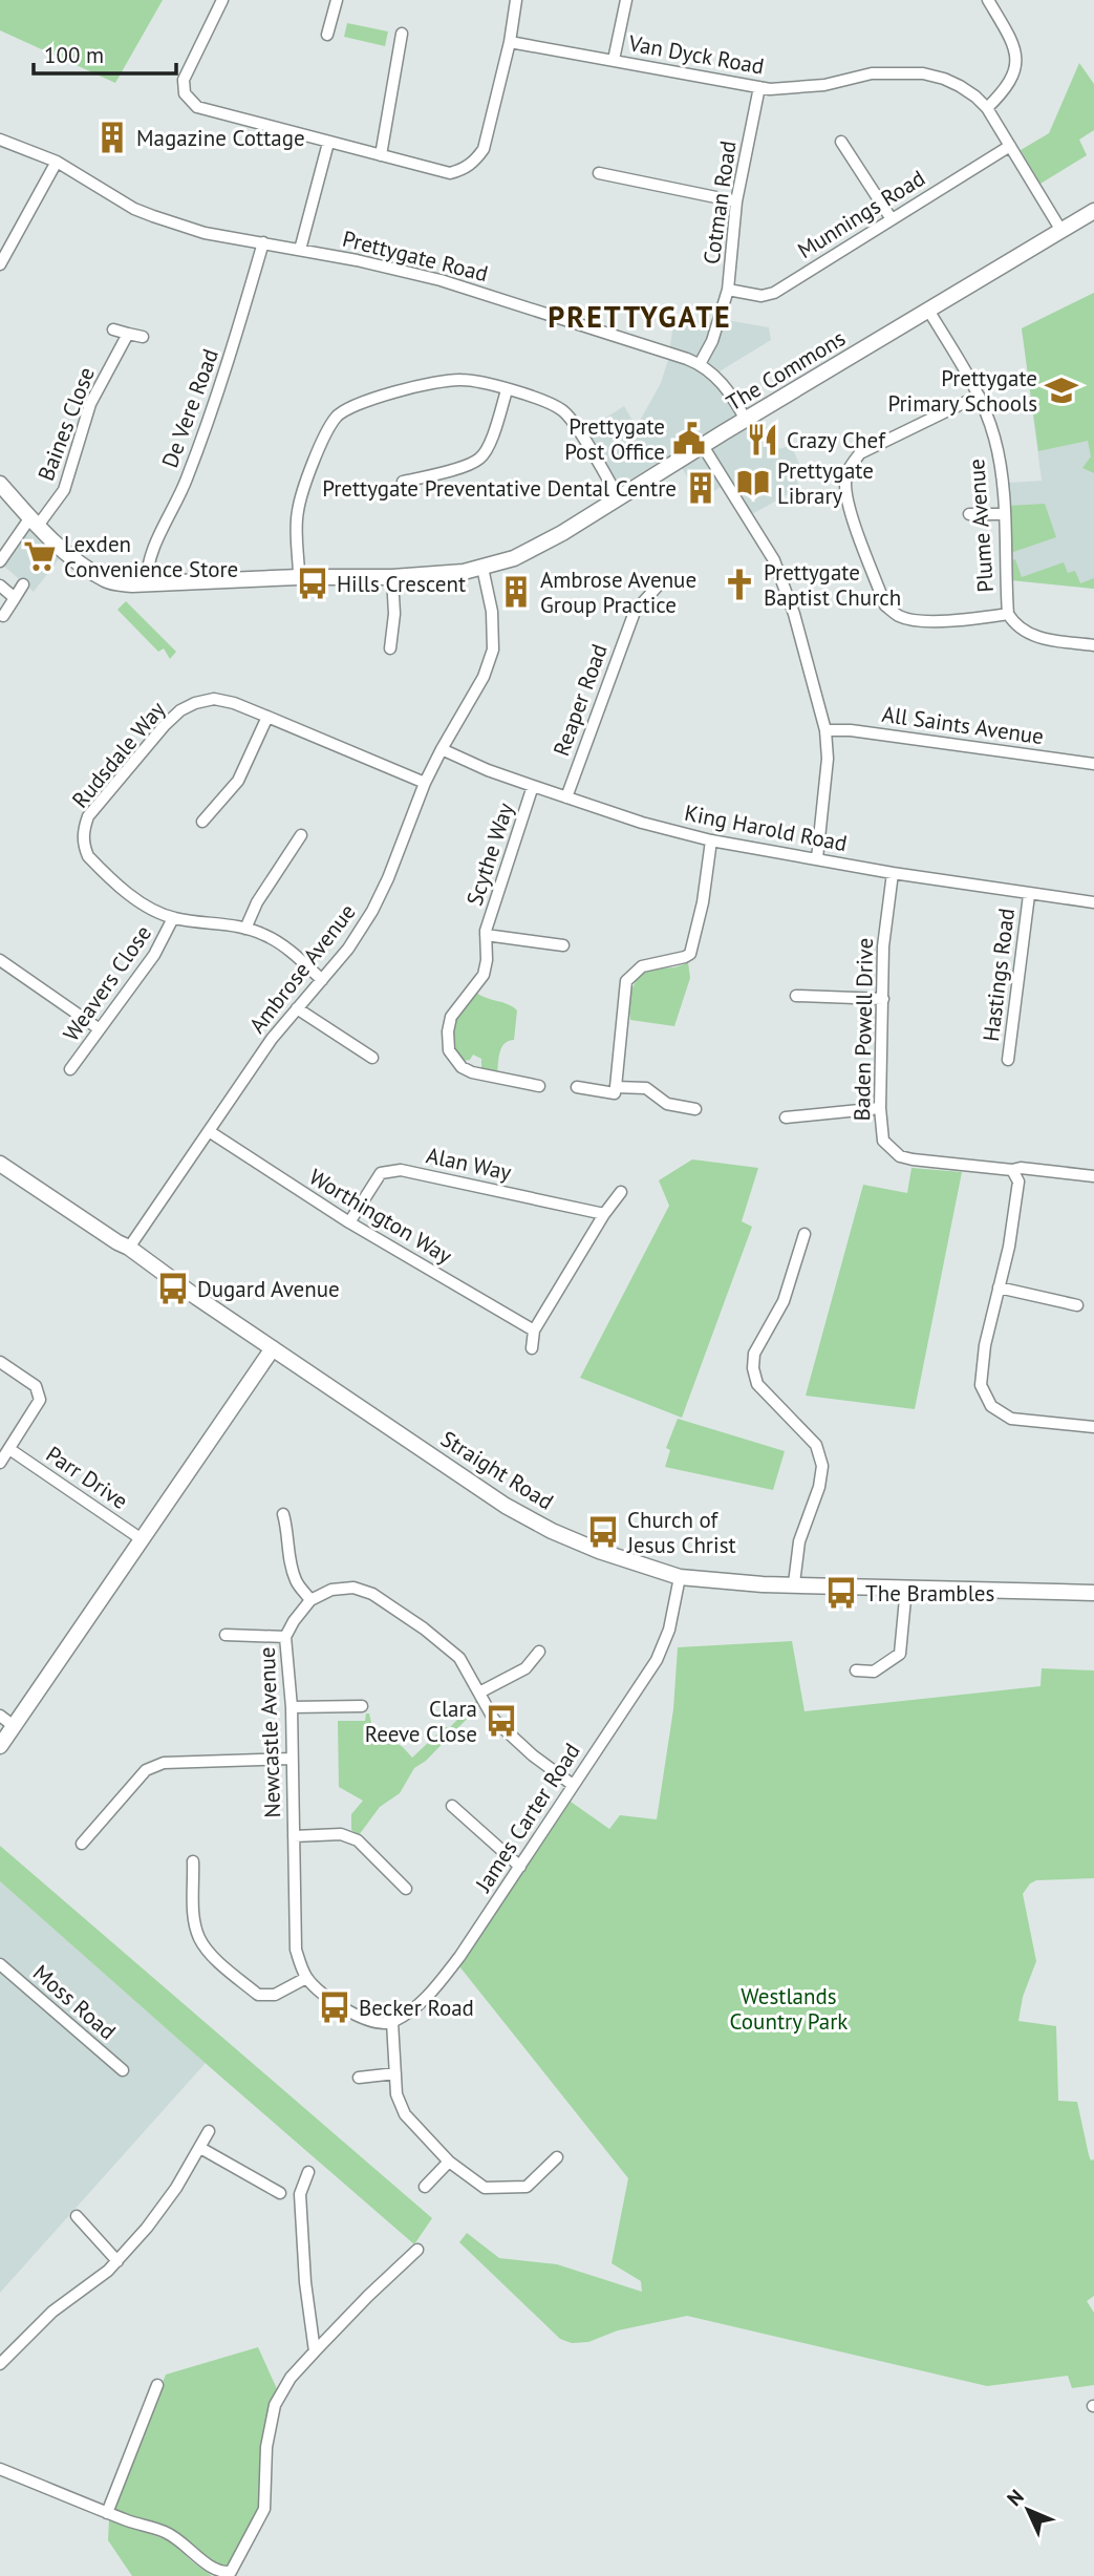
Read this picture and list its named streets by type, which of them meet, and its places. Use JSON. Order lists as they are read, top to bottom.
{
  "streets": {
    "street": [
      "Van Dyck Road",
      "Cotman Road",
      "Munnings Road",
      "Prettygate Road",
      "The Commons",
      "De Vere Road",
      "Baines Close",
      "Plume Avenue",
      "Reaper Road",
      "All Saints Avenue",
      "Rudsdale Way",
      "King Harold Road",
      "Scythe Way",
      "Ambrose Avenue",
      "Hastings Road",
      "Weavers Close",
      "Baden Powell Drive",
      "Alan Way",
      "Worthington Way",
      "Straight Road",
      "Parr Drive",
      "Newcastle Avenue",
      "James Carter Road",
      "Moss Road"
    ]
  },
  "crossings": [
    ["Van Dyck Road", "Cotman Road"],
    ["Van Dyck Road", "Munnings Road"],
    ["Van Dyck Road", "The Commons"],
    ["Cotman Road", "Munnings Road"],
    ["Cotman Road", "Prettygate Road"],
    ["Prettygate Road", "The Commons"],
    ["Prettygate Road", "De Vere Road"],
    ["The Commons", "De Vere Road"],
    ["The Commons", "Baines Close"],
    ["The Commons", "Plume Avenue"],
    ["The Commons", "Ambrose Avenue"],
    ["Reaper Road", "King Harold Road"],
    ["Rudsdale Way", "Ambrose Avenue"],
    ["Rudsdale Way", "Weavers Close"],
    ["King Harold Road", "Scythe Way"],
    ["King Harold Road", "Ambrose Avenue"],
    ["King Harold Road", "Hastings Road"],
    ["King Harold Road", "Baden Powell Drive"],
    ["Ambrose Avenue", "Worthington Way"],
    ["Ambrose Avenue", "Straight Road"],
    ["Alan Way", "Worthington Way"],
    ["Straight Road", "James Carter Road"]
  ],
  "districts": ["PRETTYGATE"],
  "parks": ["Westlands Country Park"],
  "places": {
    "building": ["Magazine Cottage", "Prettygate Preventative Dental Centre", "Ambrose Avenue Group Practice"],
    "school or university": ["Prettygate Primary Schools"],
    "public building": ["Prettygate Post Office"],
    "restaurant": ["Crazy Chef"],
    "library": ["Prettygate Library"],
    "supermarket": ["Lexden Convenience Store"],
    "bus stop": [
      "Hills Crescent",
      "Dugard Avenue",
      "Church of Jesus Christ",
      "The Brambles",
      "Clara Reeve Close",
      "Becker Road"
    ],
    "church": ["Prettygate Baptist Church"]
  },
  "scale_bar": "100 m",
  "north": "top left"
}
